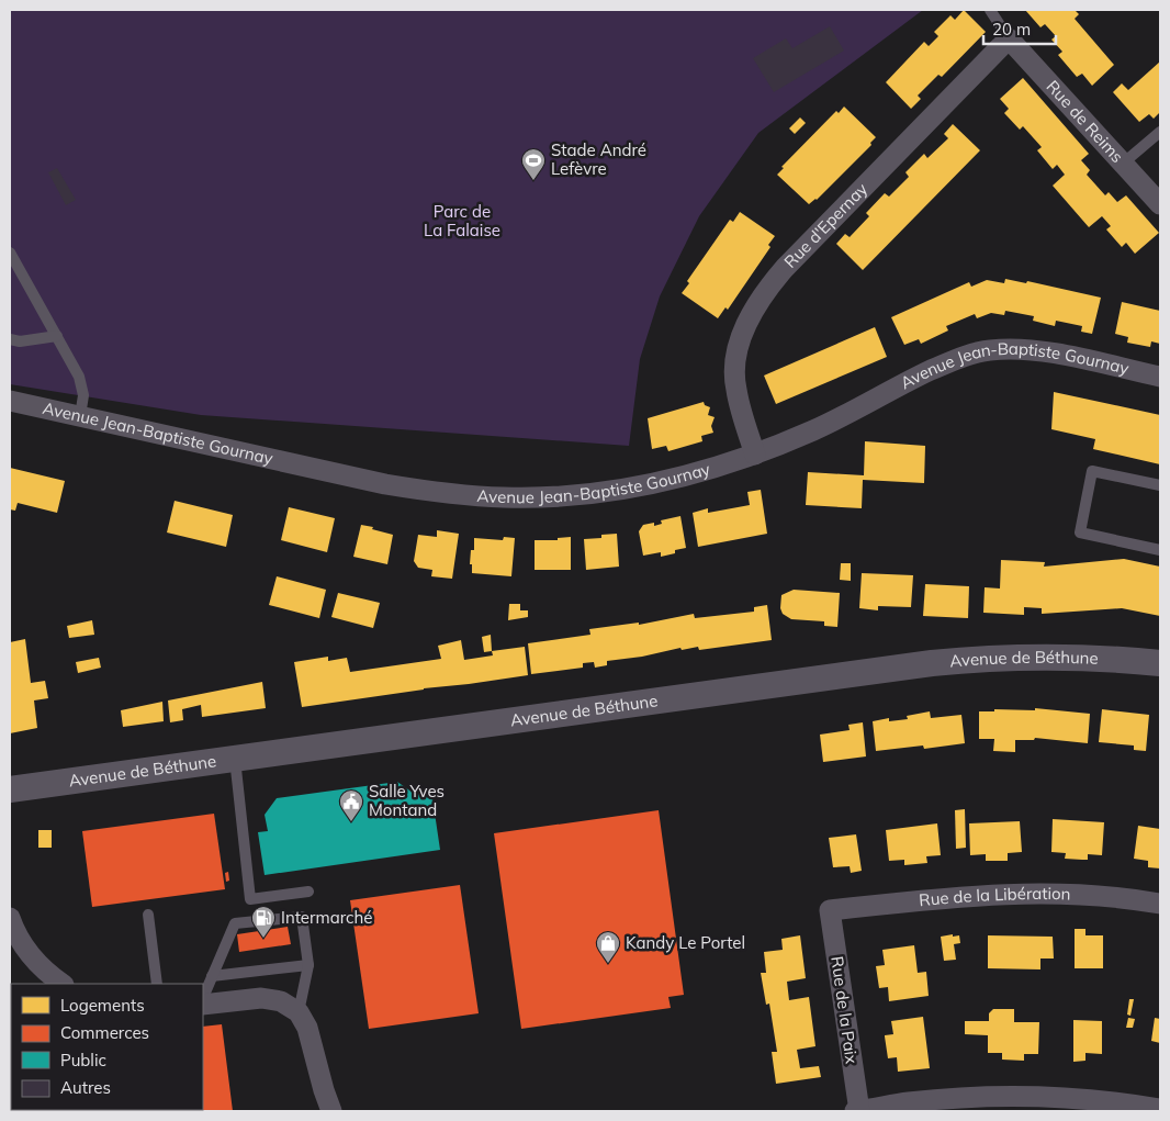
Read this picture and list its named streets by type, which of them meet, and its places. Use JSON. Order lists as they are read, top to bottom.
{
  "streets": {
    "street": [
      "Rue de Reims",
      "Rue d'Epernay",
      "Avenue Jean-Baptiste Gournay",
      "Avenue de Béthune",
      "Rue de la Libération",
      "Rue de la Paix"
    ]
  },
  "crossings": [
    ["Rue de Reims", "Rue d'Epernay"],
    ["Rue d'Epernay", "Avenue Jean-Baptiste Gournay"],
    ["Rue de la Libération", "Rue de la Paix"]
  ],
  "parks": ["Parc de La Falaise"],
  "places": {
    "sports": ["Stade André Lefèvre"],
    "public building": ["Salle Yves Montand"],
    "fuel station": ["Intermarché"],
    "shop": ["Kandy Le Portel"]
  },
  "legend": [
    "Logements",
    "Commerces",
    "Public",
    "Autres"
  ],
  "scale_bar": "20 m"
}
